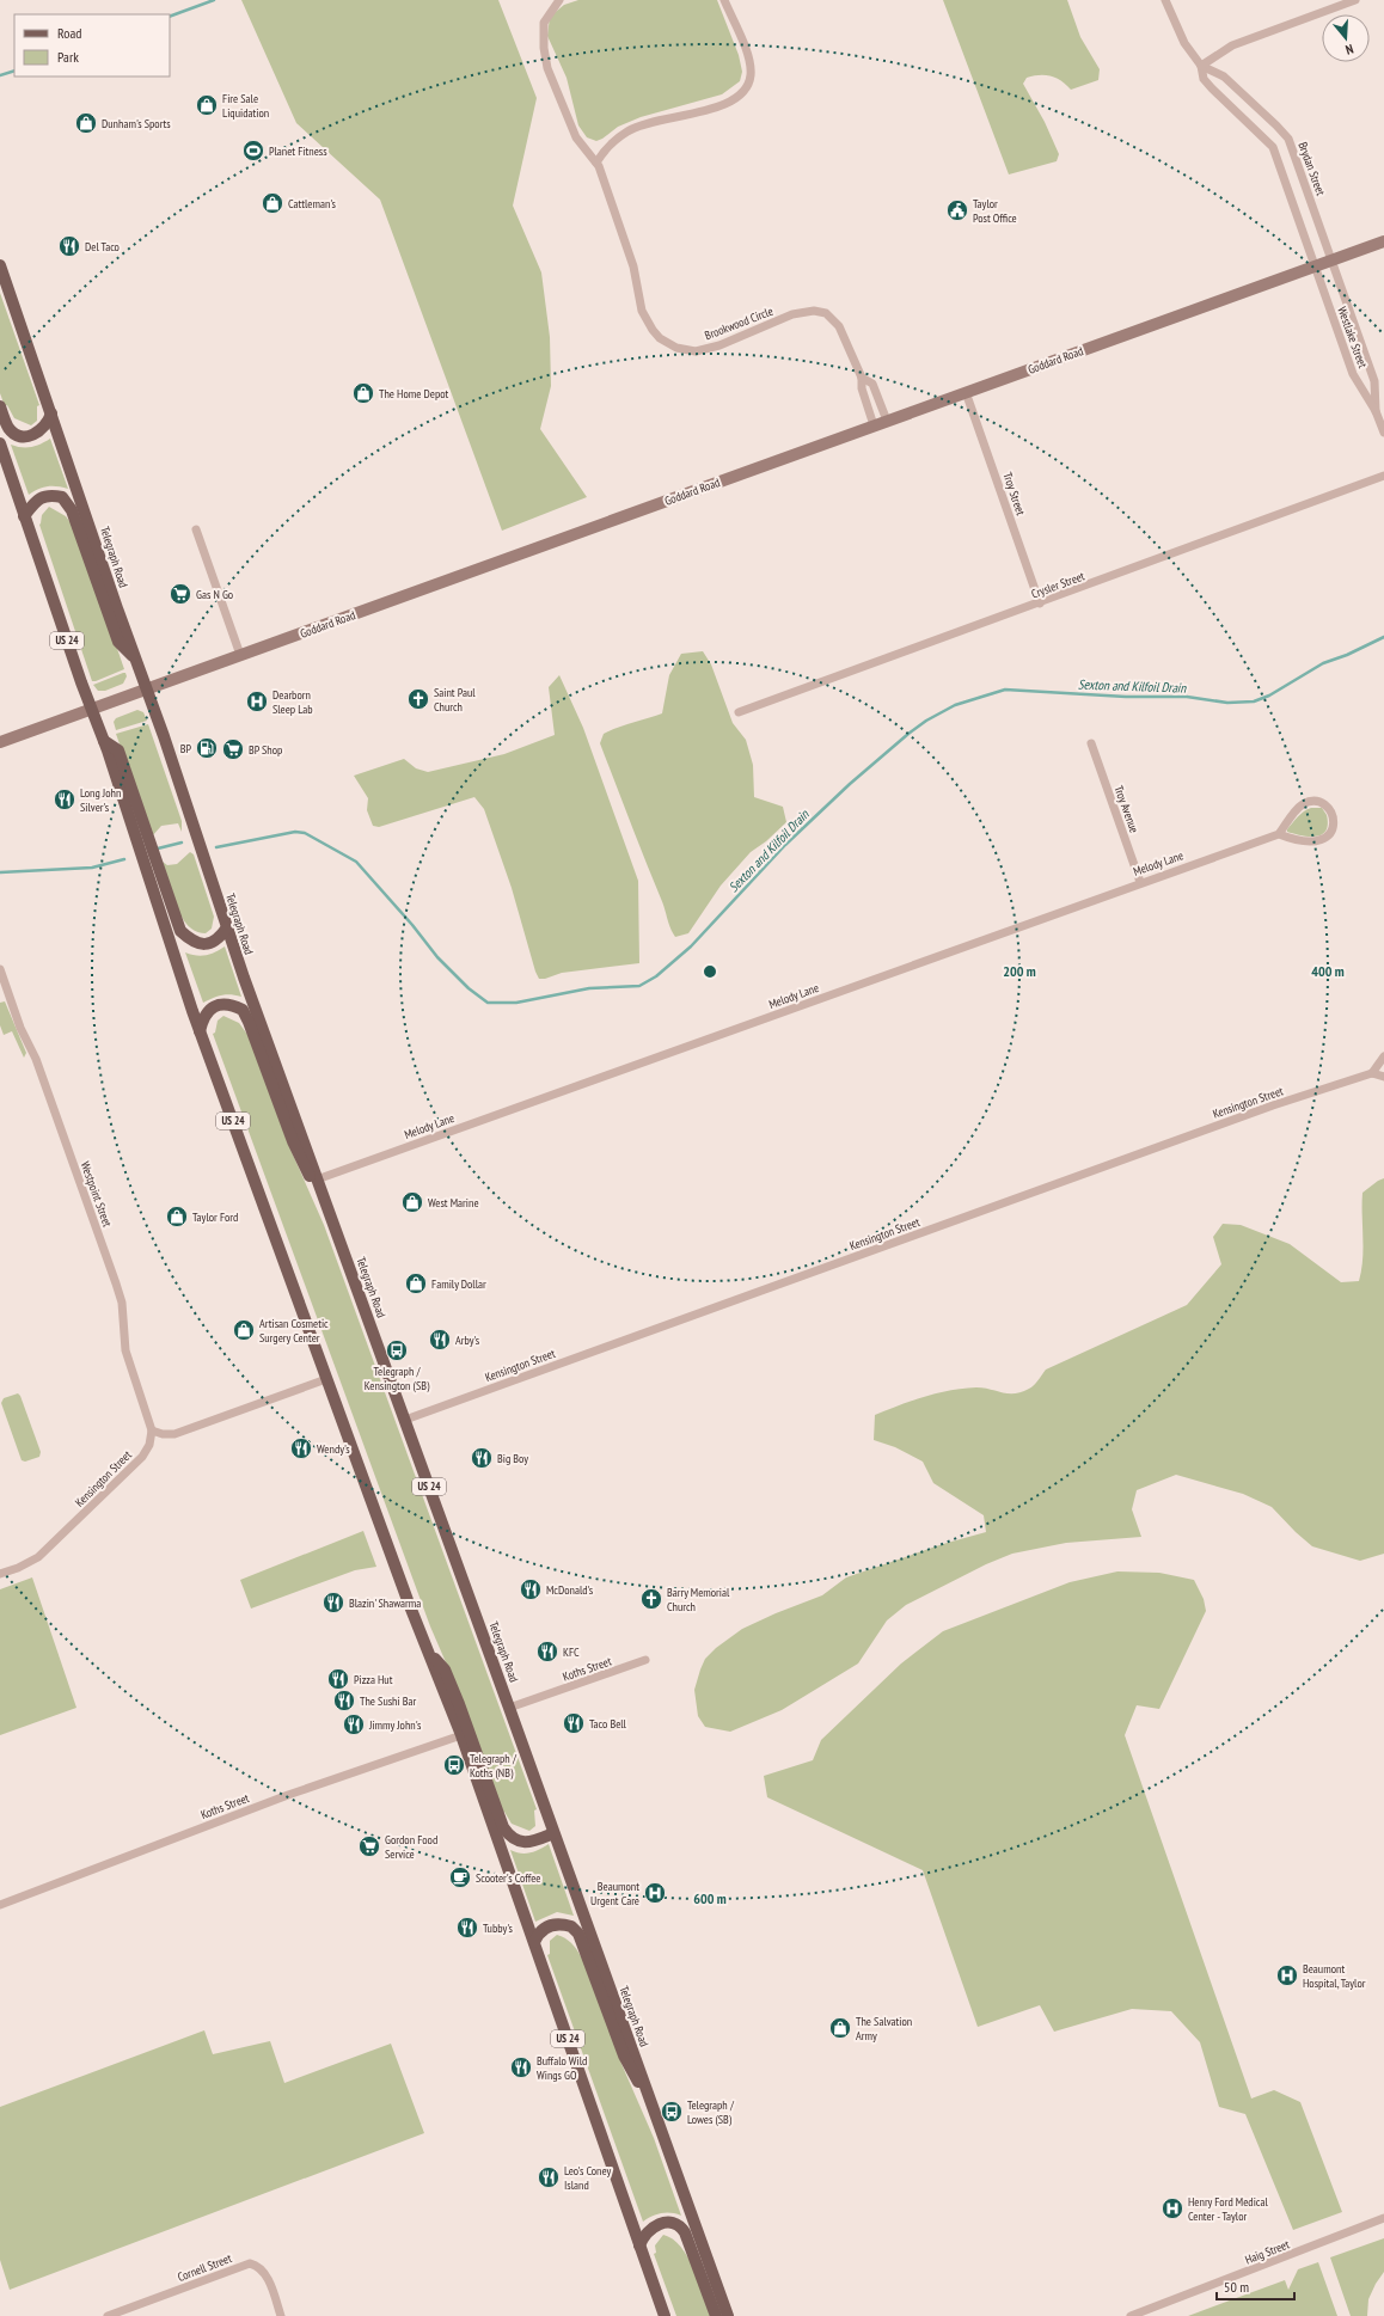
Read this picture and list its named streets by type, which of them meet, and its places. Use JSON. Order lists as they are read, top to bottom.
{
  "streets": {
    "main road": ["Goddard Road", "Telegraph Road", "US 24"],
    "street": [
      "Brydan Street",
      "Brookwood Circle",
      "Westlake Street",
      "Troy Street",
      "Crysler Street",
      "Troy Avenue",
      "Melody Lane",
      "Kensington Street",
      "Westpoint Street",
      "Koths Street",
      "Haig Street",
      "Cornell Street"
    ]
  },
  "crossings": [
    ["Brydan Street", "Westlake Street"],
    ["Brydan Street", "Goddard Road"],
    ["Brookwood Circle", "Goddard Road"],
    ["Westlake Street", "Goddard Road"],
    ["Goddard Road", "Troy Street"],
    ["Goddard Road", "Telegraph Road"],
    ["Goddard Road", "US 24"],
    ["Troy Street", "Crysler Street"],
    ["Telegraph Road", "Melody Lane"],
    ["Telegraph Road", "Kensington Street"],
    ["Telegraph Road", "Koths Street"],
    ["US 24", "Koths Street"],
    ["Troy Avenue", "Melody Lane"],
    ["Kensington Street", "Westpoint Street"]
  ],
  "water": ["Sexton and Kilfoil Drain"],
  "places": {
    "shop": [
      "Fire Sale Liquidation",
      "Dunham's Sports",
      "Cattleman's",
      "The Home Depot",
      "West Marine",
      "Taylor Ford",
      "Family Dollar",
      "Artisan Cosmetic Surgery Center",
      "The Salvation Army"
    ],
    "sports": ["Planet Fitness"],
    "public building": ["Taylor Post Office"],
    "restaurant": [
      "Del Taco",
      "Long John Silver's",
      "Arby's",
      "Wendy's",
      "Big Boy",
      "McDonald's",
      "Blazin' Shawarma",
      "KFC",
      "Pizza Hut",
      "The Sushi Bar",
      "Taco Bell",
      "Jimmy John's",
      "Tubby's",
      "Buffalo Wild Wings GO",
      "Leo's Coney Island"
    ],
    "supermarket": ["Gas N Go", "BP Shop", "Gordon Food Service"],
    "church": ["Saint Paul Church", "Barry Memorial Church"],
    "hospital": [
      "Dearborn Sleep Lab",
      "Beaumont Urgent Care",
      "Beaumont Hospital, Taylor",
      "Henry Ford Medical Center - Taylor"
    ],
    "fuel station": ["BP"],
    "bus stop": ["Telegraph / Kensington (SB)", "Telegraph / Koths (NB)", "Telegraph / Lowes (SB)"],
    "cafe": ["Scooter's Coffee"]
  },
  "legend": ["Road", "Park"],
  "scale_bar": "50 m",
  "north": "bottom",
  "rings": ["200 m", "400 m", "600 m"]
}
